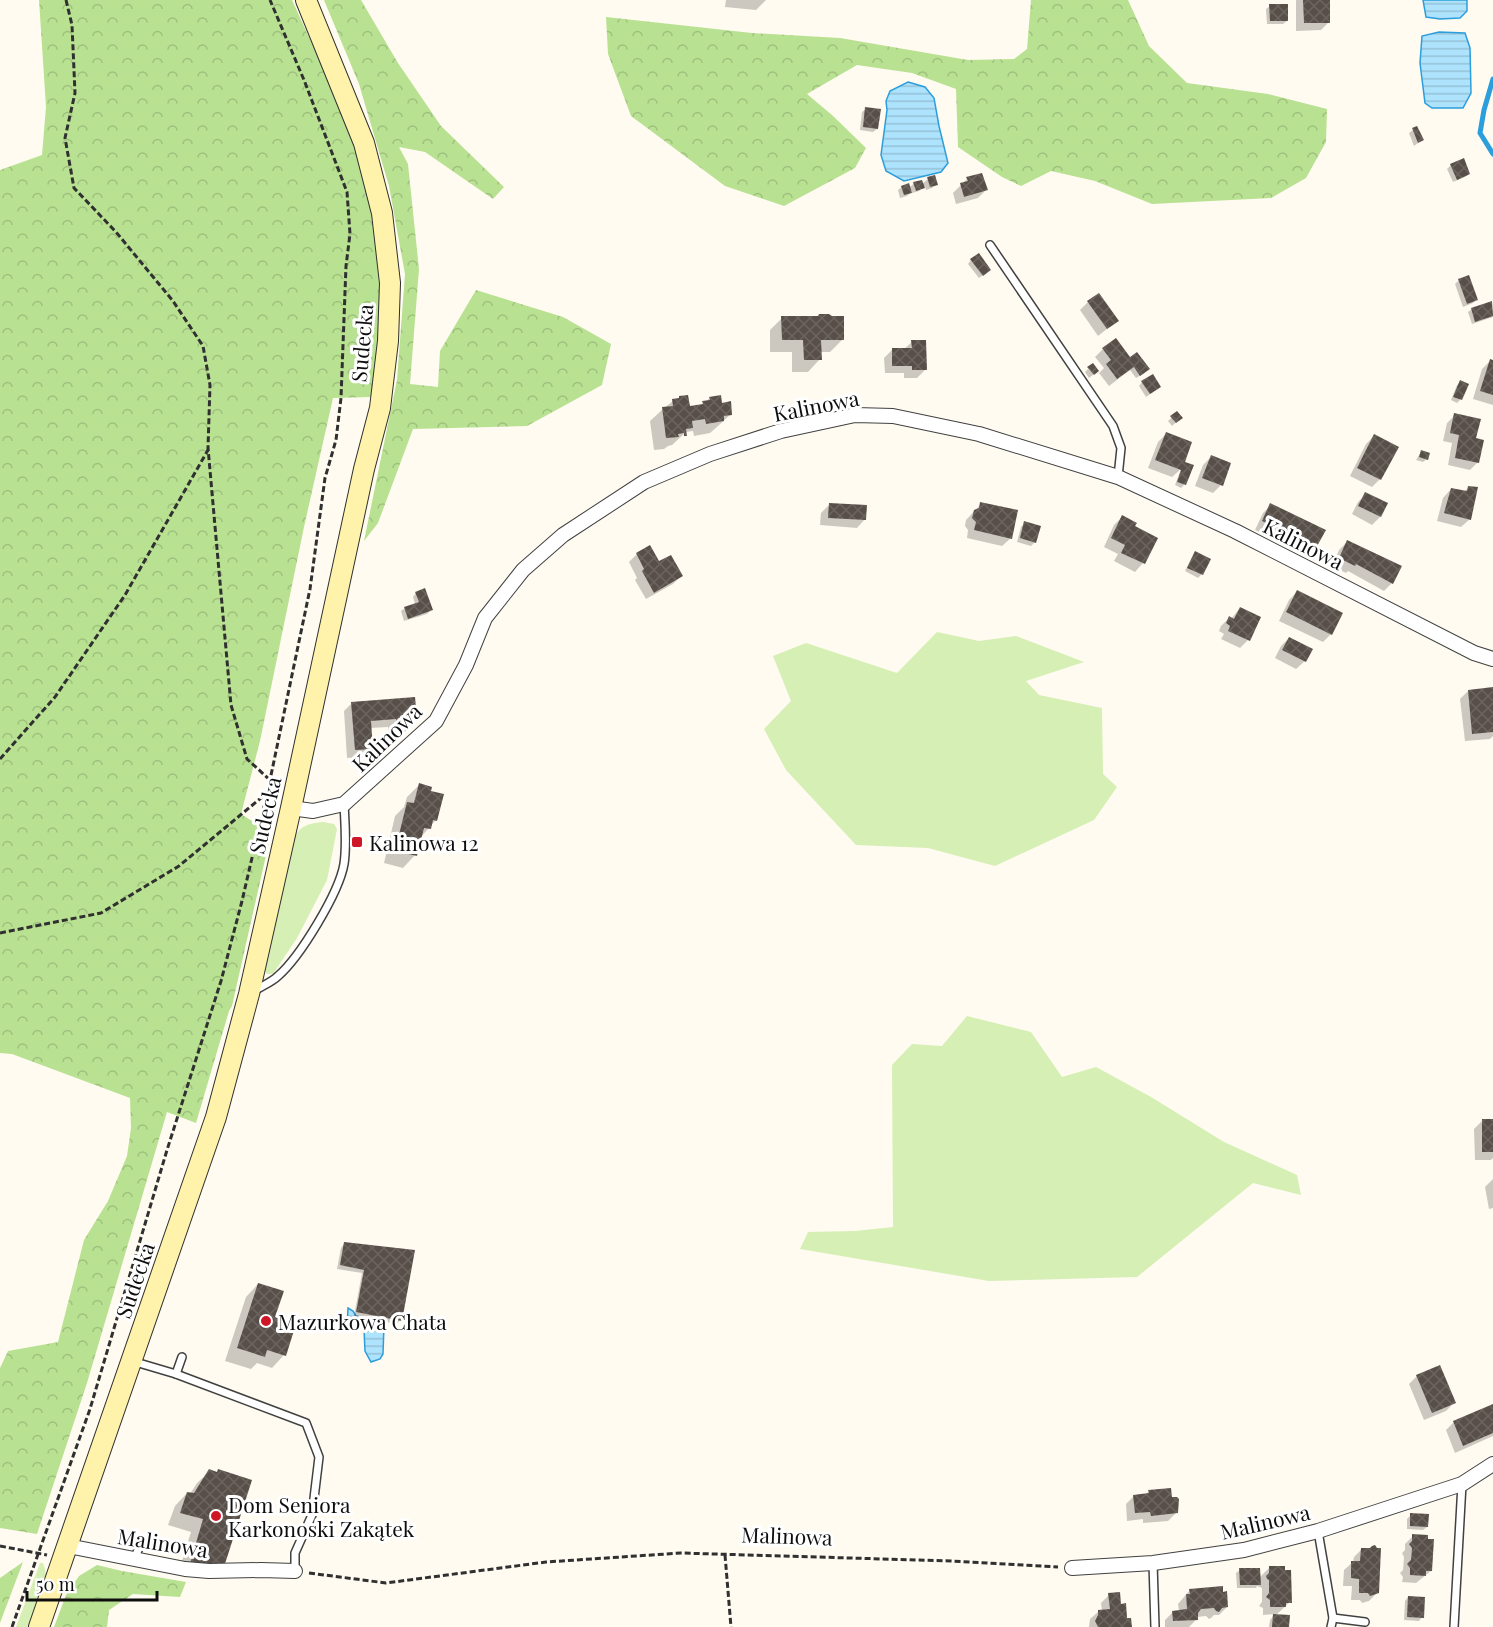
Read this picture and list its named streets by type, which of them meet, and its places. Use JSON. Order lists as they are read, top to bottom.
{
  "streets": {
    "main road": ["Sudecka"],
    "street": ["Kalinowa", "Malinowa"]
  },
  "crossings": [
    ["Sudecka", "Kalinowa"],
    ["Sudecka", "Malinowa"]
  ],
  "places": {
    "transit": ["Kalinowa 12"],
    "other": ["Mazurkowa Chata", "Dom Seniora Karkonoski Zakątek"]
  },
  "scale_bar": "50 m"
}
